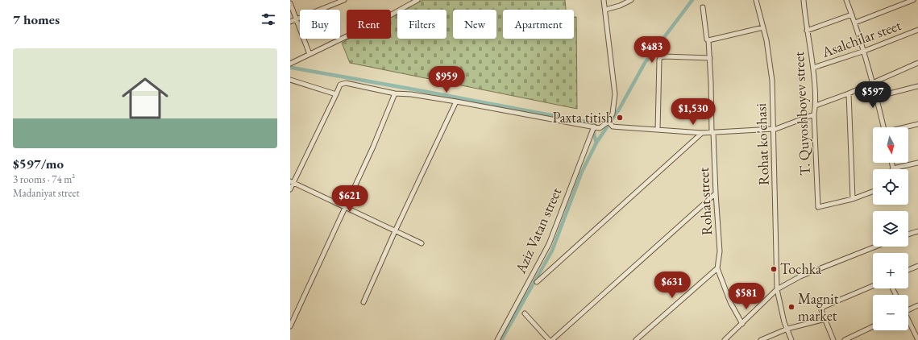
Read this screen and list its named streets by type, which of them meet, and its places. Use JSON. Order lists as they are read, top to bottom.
{
  "streets": {
    "street": [
      "Asalchilar steet",
      "T. Quyoshboyev street",
      "Rohat ko'chasi",
      "Rohat street",
      "Aziz Vatan street"
    ]
  },
  "crossings": [
    ["Asalchilar steet", "T. Quyoshboyev street"]
  ],
  "places": ["Paxta titish", "Tochka", "Magnit market"],
  "north": "bottom",
  "page": {
    "heading": "7 homes",
    "chip": [
      "Buy",
      "Rent",
      "Filters",
      "New",
      "Apartment"
    ],
    "price": [
      "$483",
      "$959",
      "$597",
      "$1,530",
      "$621",
      "$631",
      "$581"
    ],
    "list": [
      {
        "name": "$597/mo",
        "note": "3 rooms · 74 m² · Madaniyat street"
      }
    ],
    "map_buttons": ["+", "−"]
  }
}
